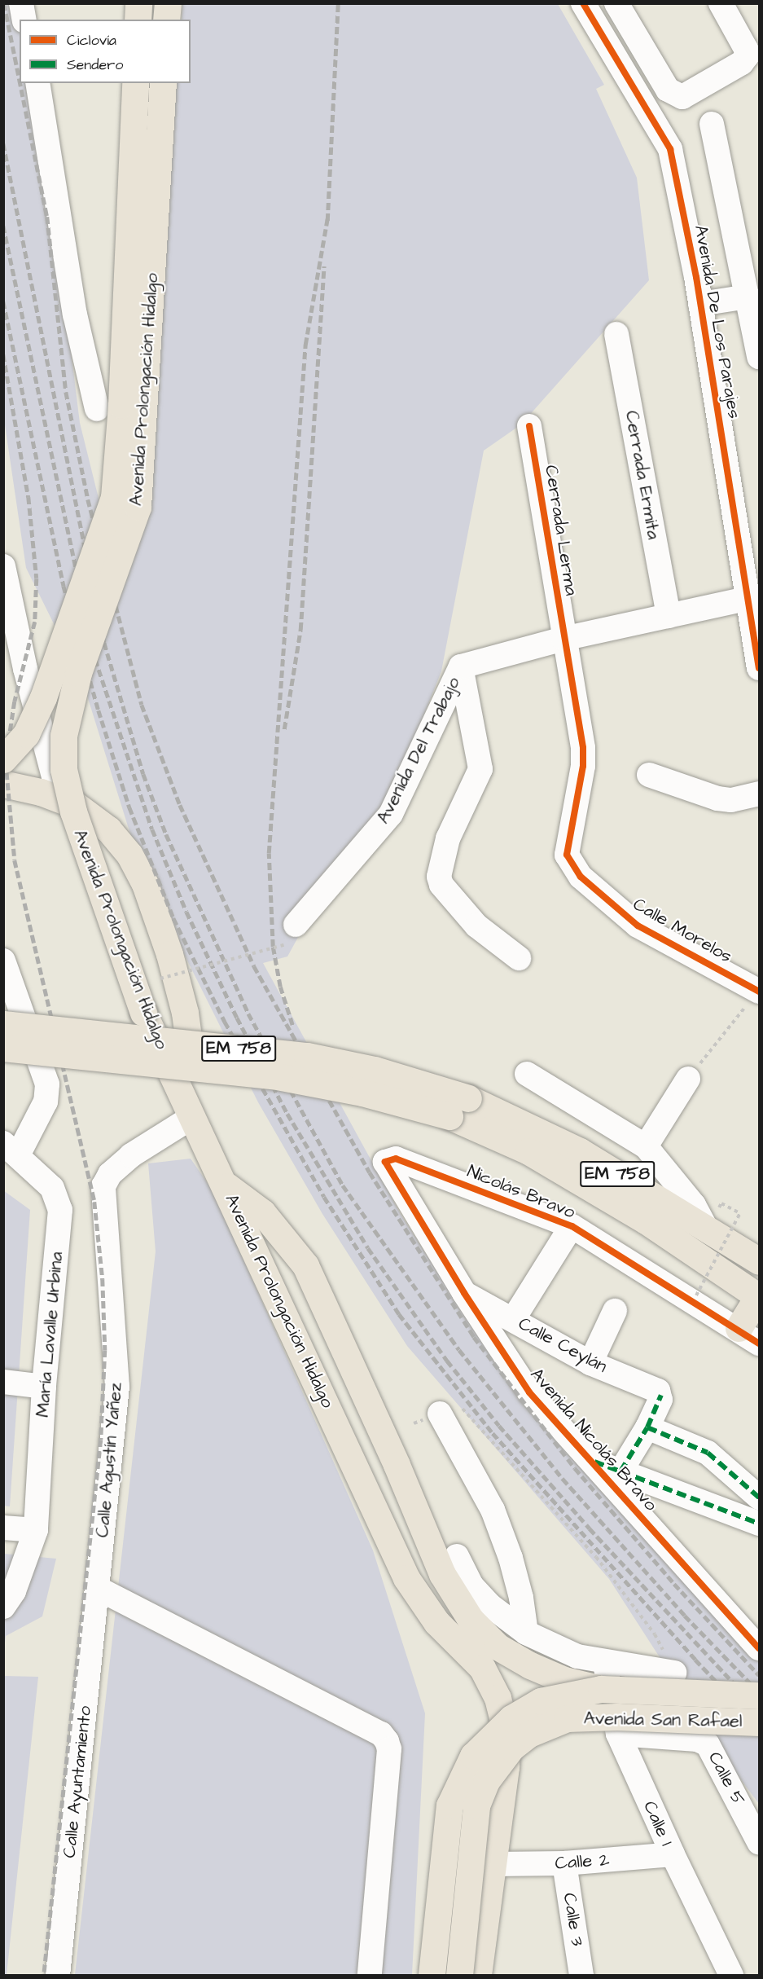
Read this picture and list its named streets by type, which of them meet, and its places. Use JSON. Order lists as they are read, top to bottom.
{
  "streets": {
    "main road": ["Avenida Prolongación Hidalgo", "EM 758", "Avenida San Rafael"],
    "street": [
      "Avenida De Los Parajes",
      "Cerrada Ermita",
      "Cerrada Lerma",
      "Avenida Del Trabajo",
      "Calle Morelos",
      "Nicolás Bravo",
      "María Lavalle Urbina",
      "Calle Ceylán",
      "Avenida Nicolás Bravo",
      "Calle Agustín Yañez",
      "Calle 5",
      "Calle Ayuntamiento",
      "Calle 1",
      "Calle 2",
      "Calle 3"
    ]
  },
  "crossings": [
    ["Avenida De Los Parajes", "Avenida Del Trabajo"],
    ["Avenida Prolongación Hidalgo", "Calle Agustín Yañez"],
    ["Avenida Prolongación Hidalgo", "Calle 2"],
    ["Cerrada Ermita", "Avenida Del Trabajo"],
    ["Cerrada Lerma", "Avenida Del Trabajo"],
    ["Cerrada Lerma", "Calle Morelos"],
    ["Avenida Del Trabajo", "Calle Morelos"],
    ["Nicolás Bravo", "Avenida Nicolás Bravo"],
    ["Calle Ceylán", "Avenida Nicolás Bravo"],
    ["Calle Agustín Yañez", "Calle Ayuntamiento"],
    ["Avenida San Rafael", "Calle 1"],
    ["Calle 5", "Calle 1"],
    ["Calle 1", "Calle 2"],
    ["Calle 2", "Calle 3"]
  ],
  "legend": ["Ciclovía", "Sendero"]
}
